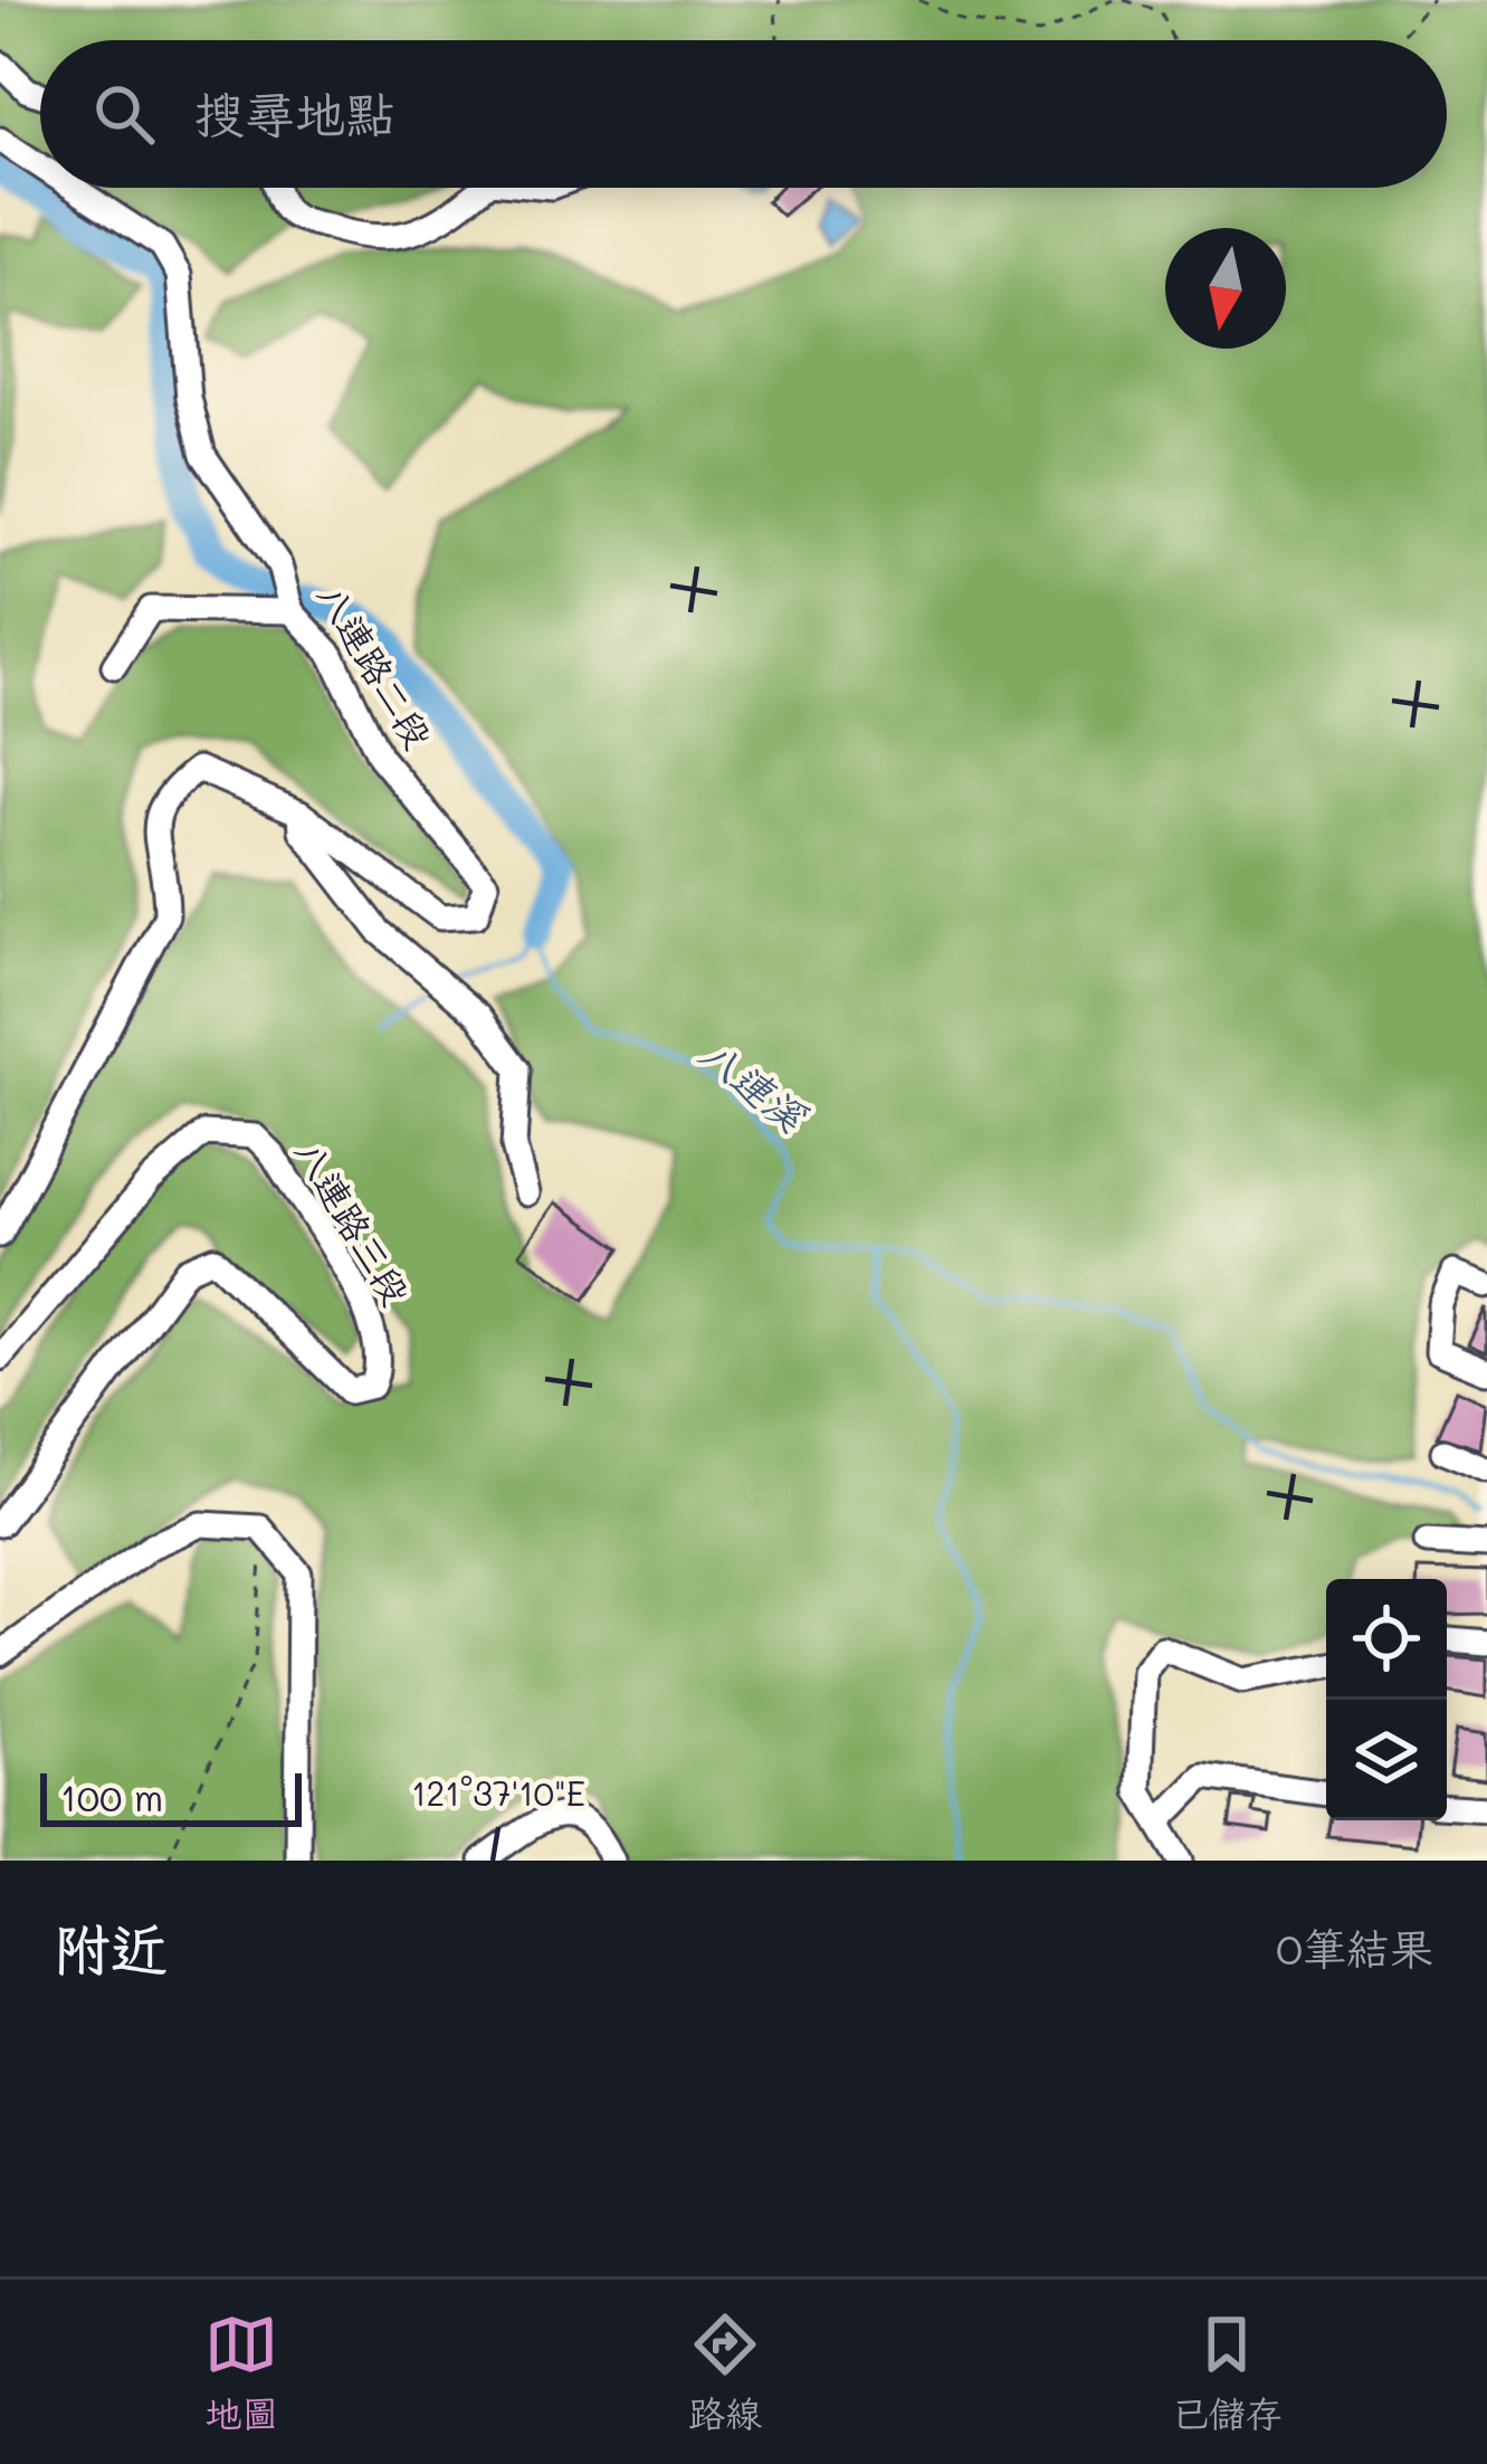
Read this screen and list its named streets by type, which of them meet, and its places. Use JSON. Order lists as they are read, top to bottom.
{
  "streets": {
    "street": ["八連路二段", "八連路三段"]
  },
  "water": ["八連溪"],
  "scale_bar": "100 m",
  "north": "bottom",
  "page": {
    "search": "搜尋地點",
    "scale": "100 m",
    "heading": ["附近", "0筆結果"],
    "nav": ["地圖", "路線", "已儲存"]
  },
  "coordinates": ["121°37'10\"E"]
}
